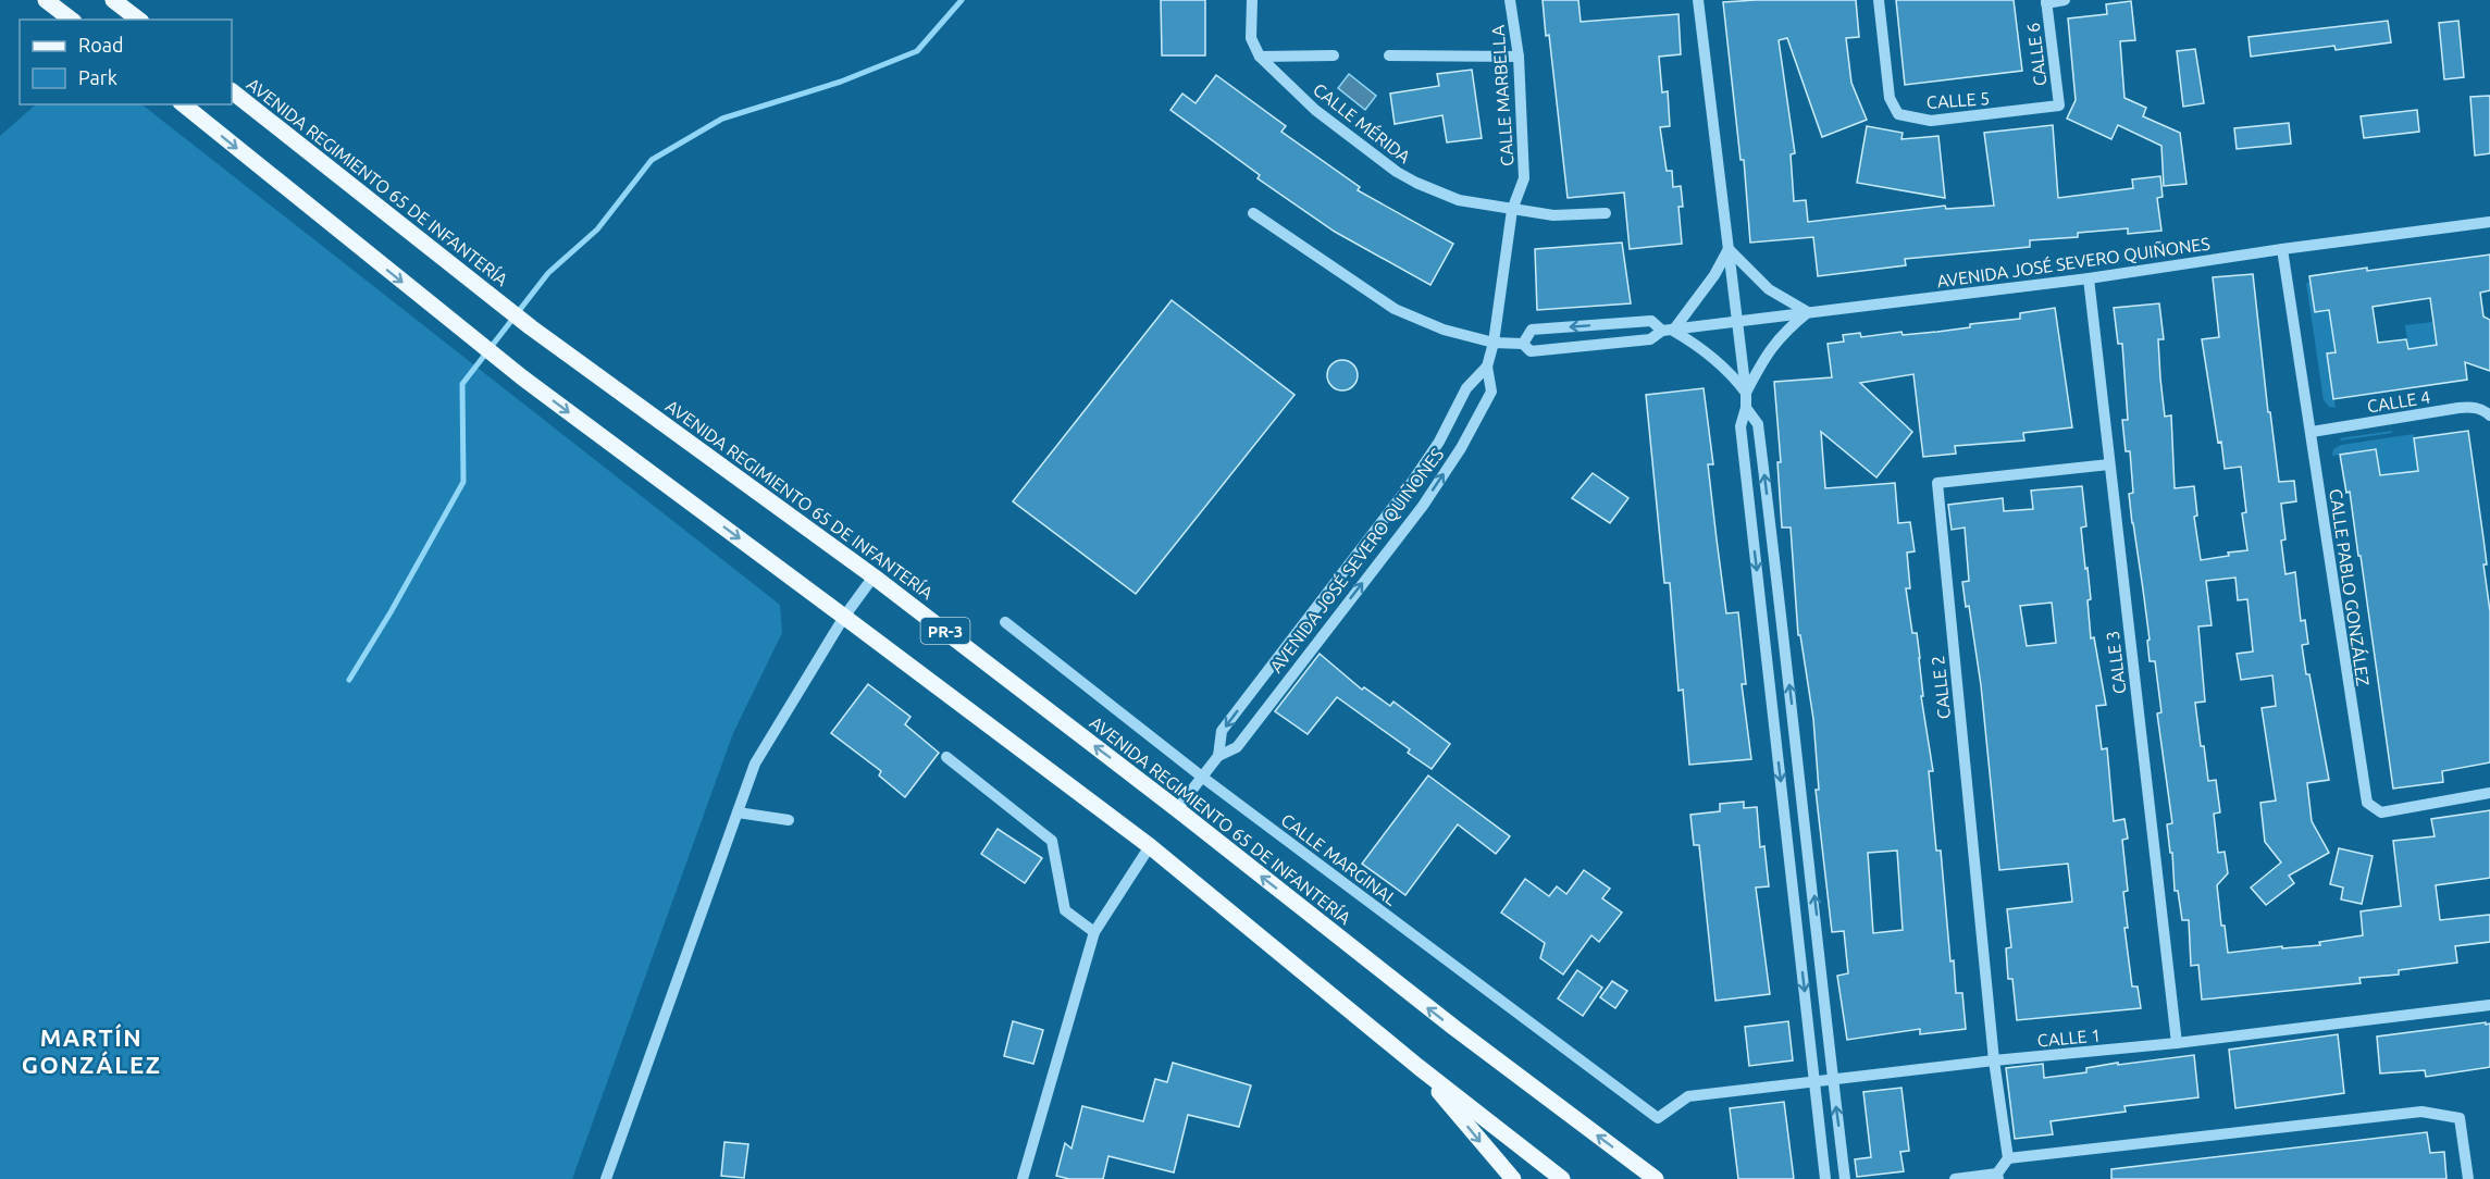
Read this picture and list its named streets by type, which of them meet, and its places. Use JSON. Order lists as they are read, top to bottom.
{
  "streets": {
    "main road": ["AVENIDA REGIMIENTO 65 DE INFANTERÍA", "PR-3"],
    "street": [
      "CALLE 6",
      "CALLE MARBELLA",
      "CALLE 5",
      "CALLE MÉRIDA",
      "AVENIDA JOSÉ SEVERO QUIÑONES",
      "CALLE 4",
      "CALLE PABLO GONZÁLEZ",
      "CALLE 3",
      "CALLE 2",
      "CALLE MARGINAL",
      "CALLE 1"
    ]
  },
  "crossings": [
    ["CALLE 6", "CALLE 5"],
    ["CALLE MARBELLA", "CALLE MÉRIDA"],
    ["CALLE MARBELLA", "AVENIDA JOSÉ SEVERO QUIÑONES"],
    ["AVENIDA REGIMIENTO 65 DE INFANTERÍA", "AVENIDA JOSÉ SEVERO QUIÑONES"],
    ["AVENIDA JOSÉ SEVERO QUIÑONES", "CALLE PABLO GONZÁLEZ"],
    ["AVENIDA JOSÉ SEVERO QUIÑONES", "CALLE 3"],
    ["AVENIDA JOSÉ SEVERO QUIÑONES", "CALLE MARGINAL"],
    ["CALLE 4", "CALLE PABLO GONZÁLEZ"],
    ["CALLE 3", "CALLE 2"],
    ["CALLE 3", "CALLE 1"],
    ["CALLE 2", "CALLE 1"],
    ["CALLE MARGINAL", "CALLE 1"]
  ],
  "districts": ["MARTÍN GONZÁLEZ"],
  "legend": ["Road", "Park"]
}
